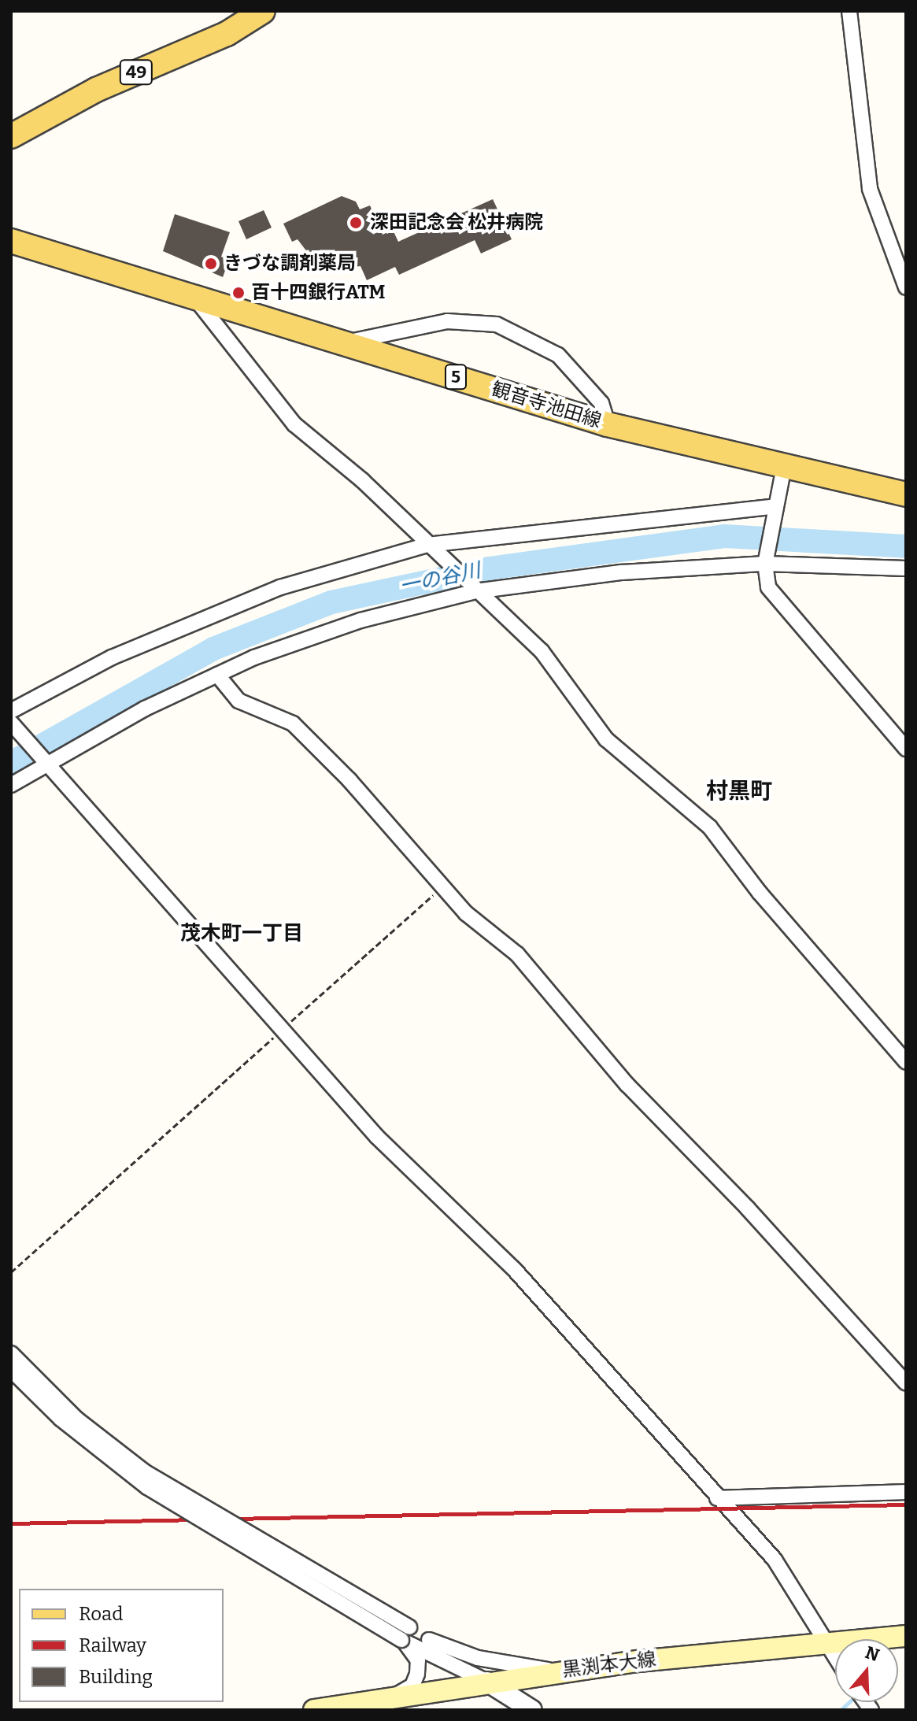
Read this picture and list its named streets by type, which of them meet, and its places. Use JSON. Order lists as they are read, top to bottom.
{
  "streets": {
    "main road": [
      "49",
      "5",
      "観音寺池田線",
      "黒渕本大線"
    ]
  },
  "districts": ["村黒町", "茂木町一丁目"],
  "water": ["一の谷川"],
  "places": ["深田記念会 松井病院", "きづな調剤薬局", "百十四銀行ATM"],
  "legend": ["Road", "Railway", "Building"],
  "north": "top"
}
